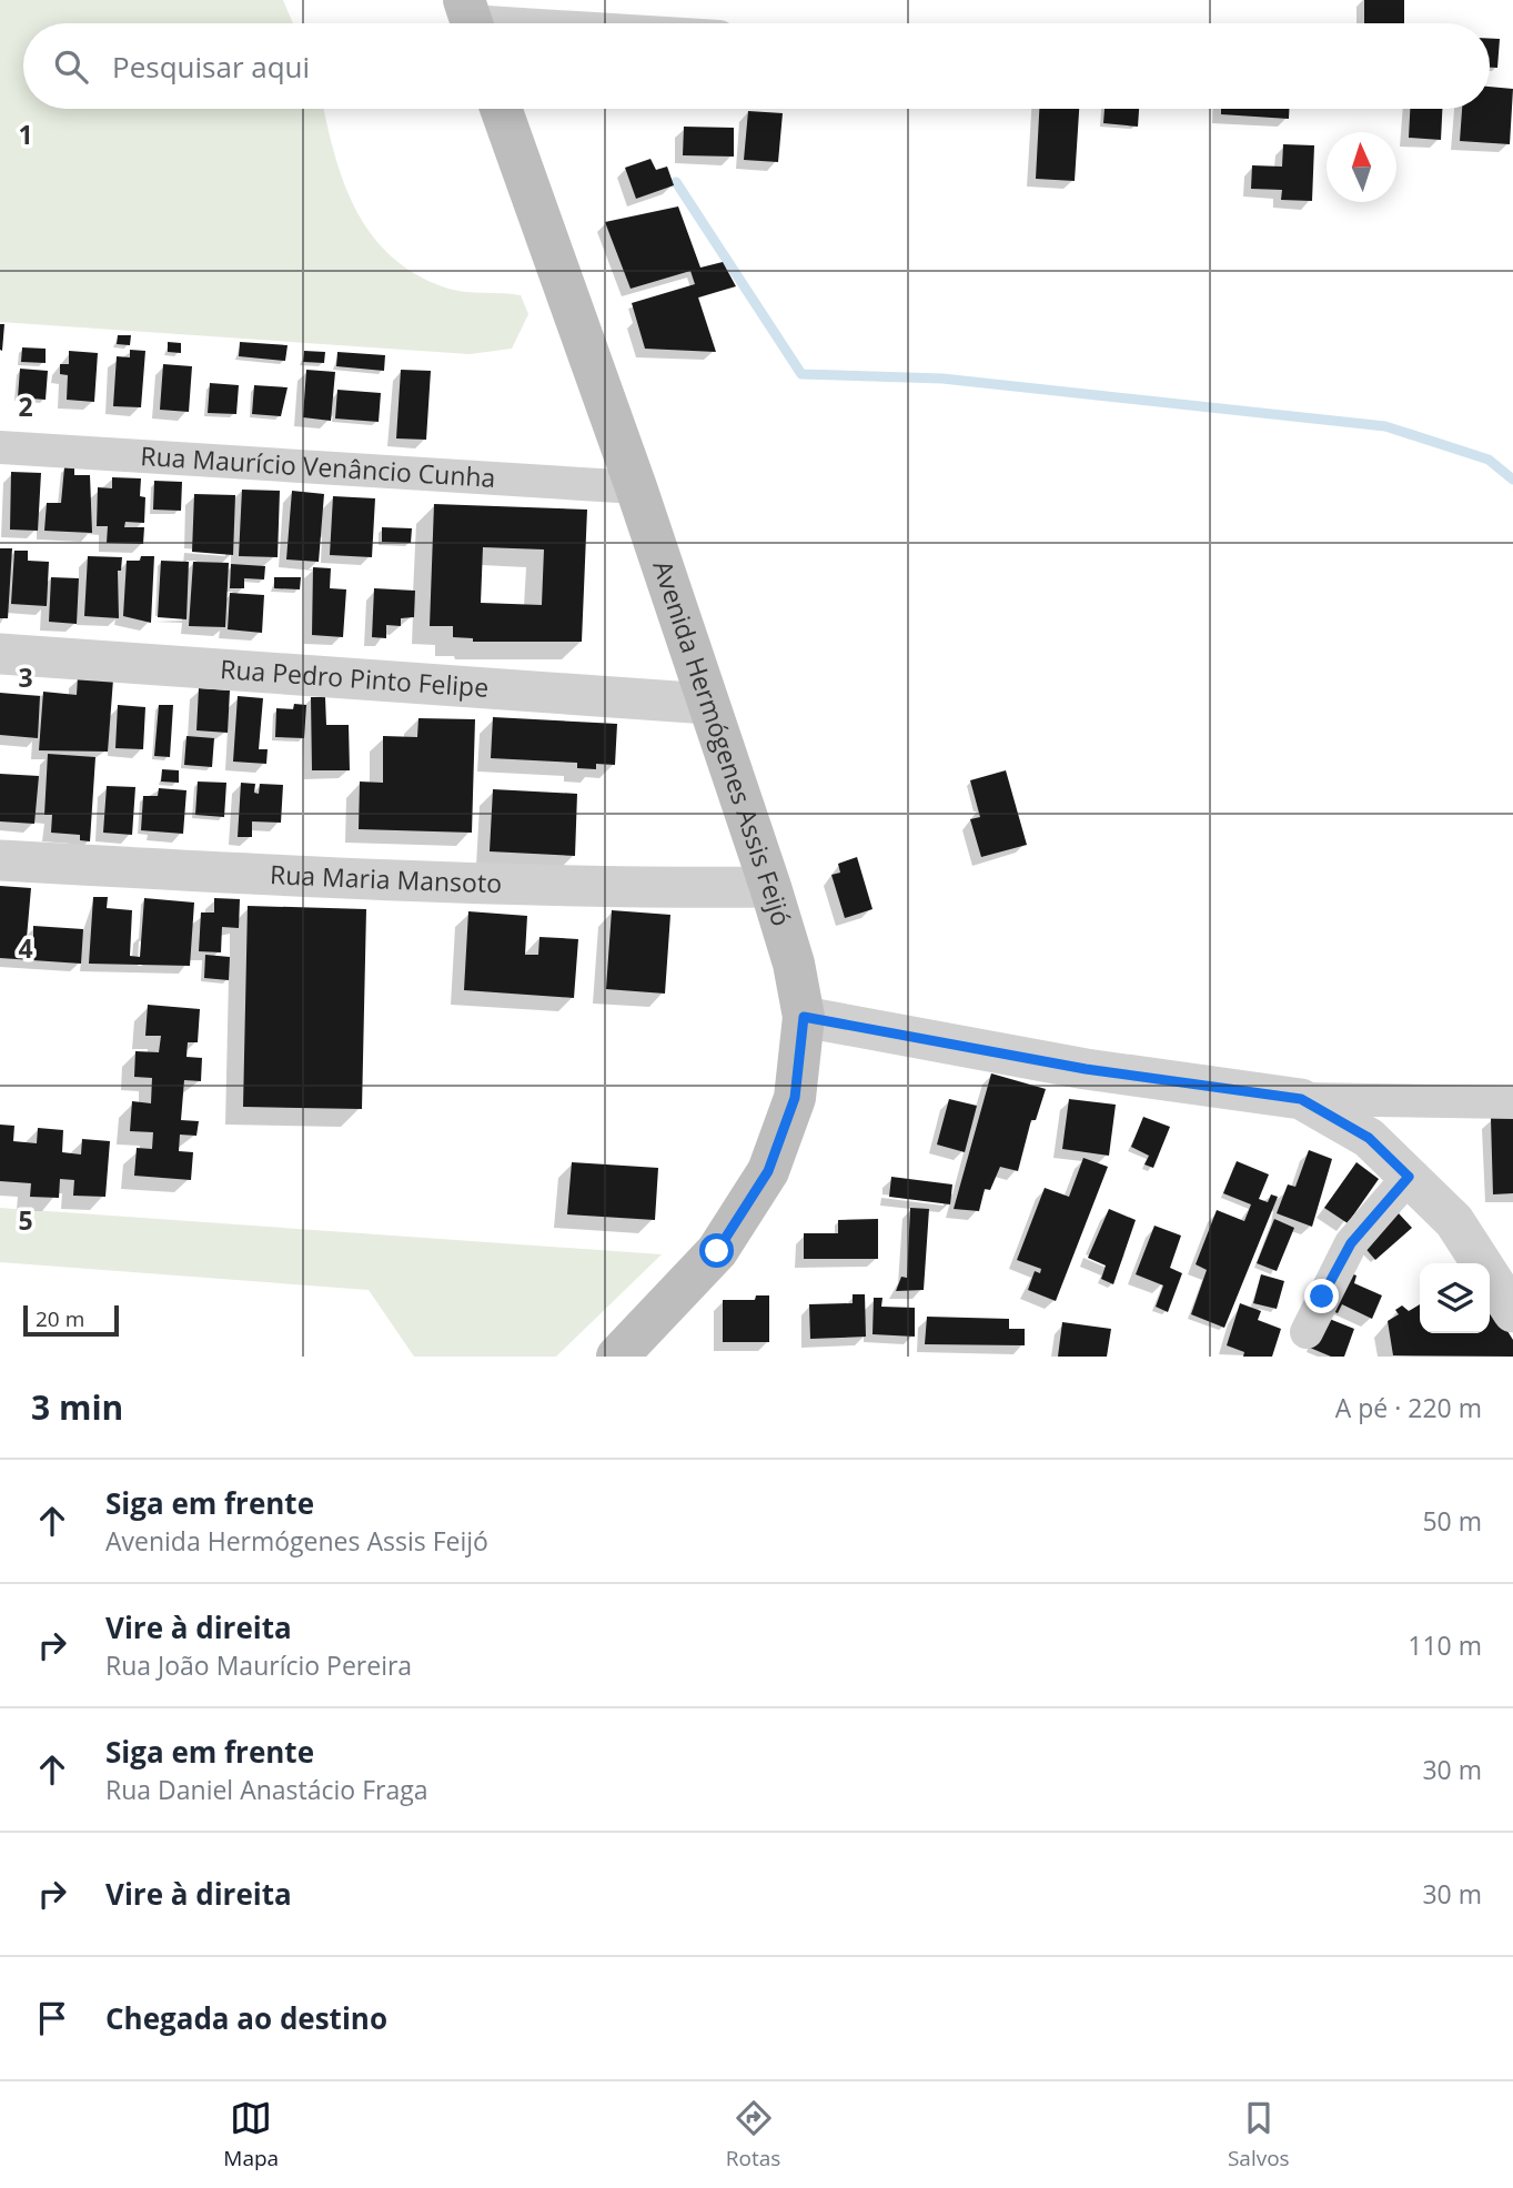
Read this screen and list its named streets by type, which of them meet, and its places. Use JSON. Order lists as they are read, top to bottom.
{
  "streets": {
    "main road": ["Avenida Hermógenes Assis Feijó"],
    "street": ["Rua Maurício Venâncio Cunha", "Rua Pedro Pinto Felipe", "Rua Maria Mansoto"]
  },
  "crossings": [
    ["Rua Maurício Venâncio Cunha", "Avenida Hermógenes Assis Feijó"],
    ["Rua Pedro Pinto Felipe", "Avenida Hermógenes Assis Feijó"],
    ["Avenida Hermógenes Assis Feijó", "Rua Maria Mansoto"]
  ],
  "scale_bar": "20 m",
  "north": "top",
  "page": {
    "search": "Pesquisar aqui",
    "scale": "20 m",
    "heading": ["3 min", "A pé · 220 m"],
    "list": [
      ["Siga em frente", "Avenida Hermógenes Assis Feijó", "50 m"],
      ["Vire à direita", "Rua João Maurício Pereira", "110 m"],
      ["Siga em frente", "Rua Daniel Anastácio Fraga", "30 m"],
      ["Vire à direita", "30 m"],
      "Chegada ao destino"
    ],
    "nav": ["Mapa", "Rotas", "Salvos"]
  },
  "grid": {
    "rows": [
      "1",
      "2",
      "3",
      "4",
      "5"
    ]
  }
}
